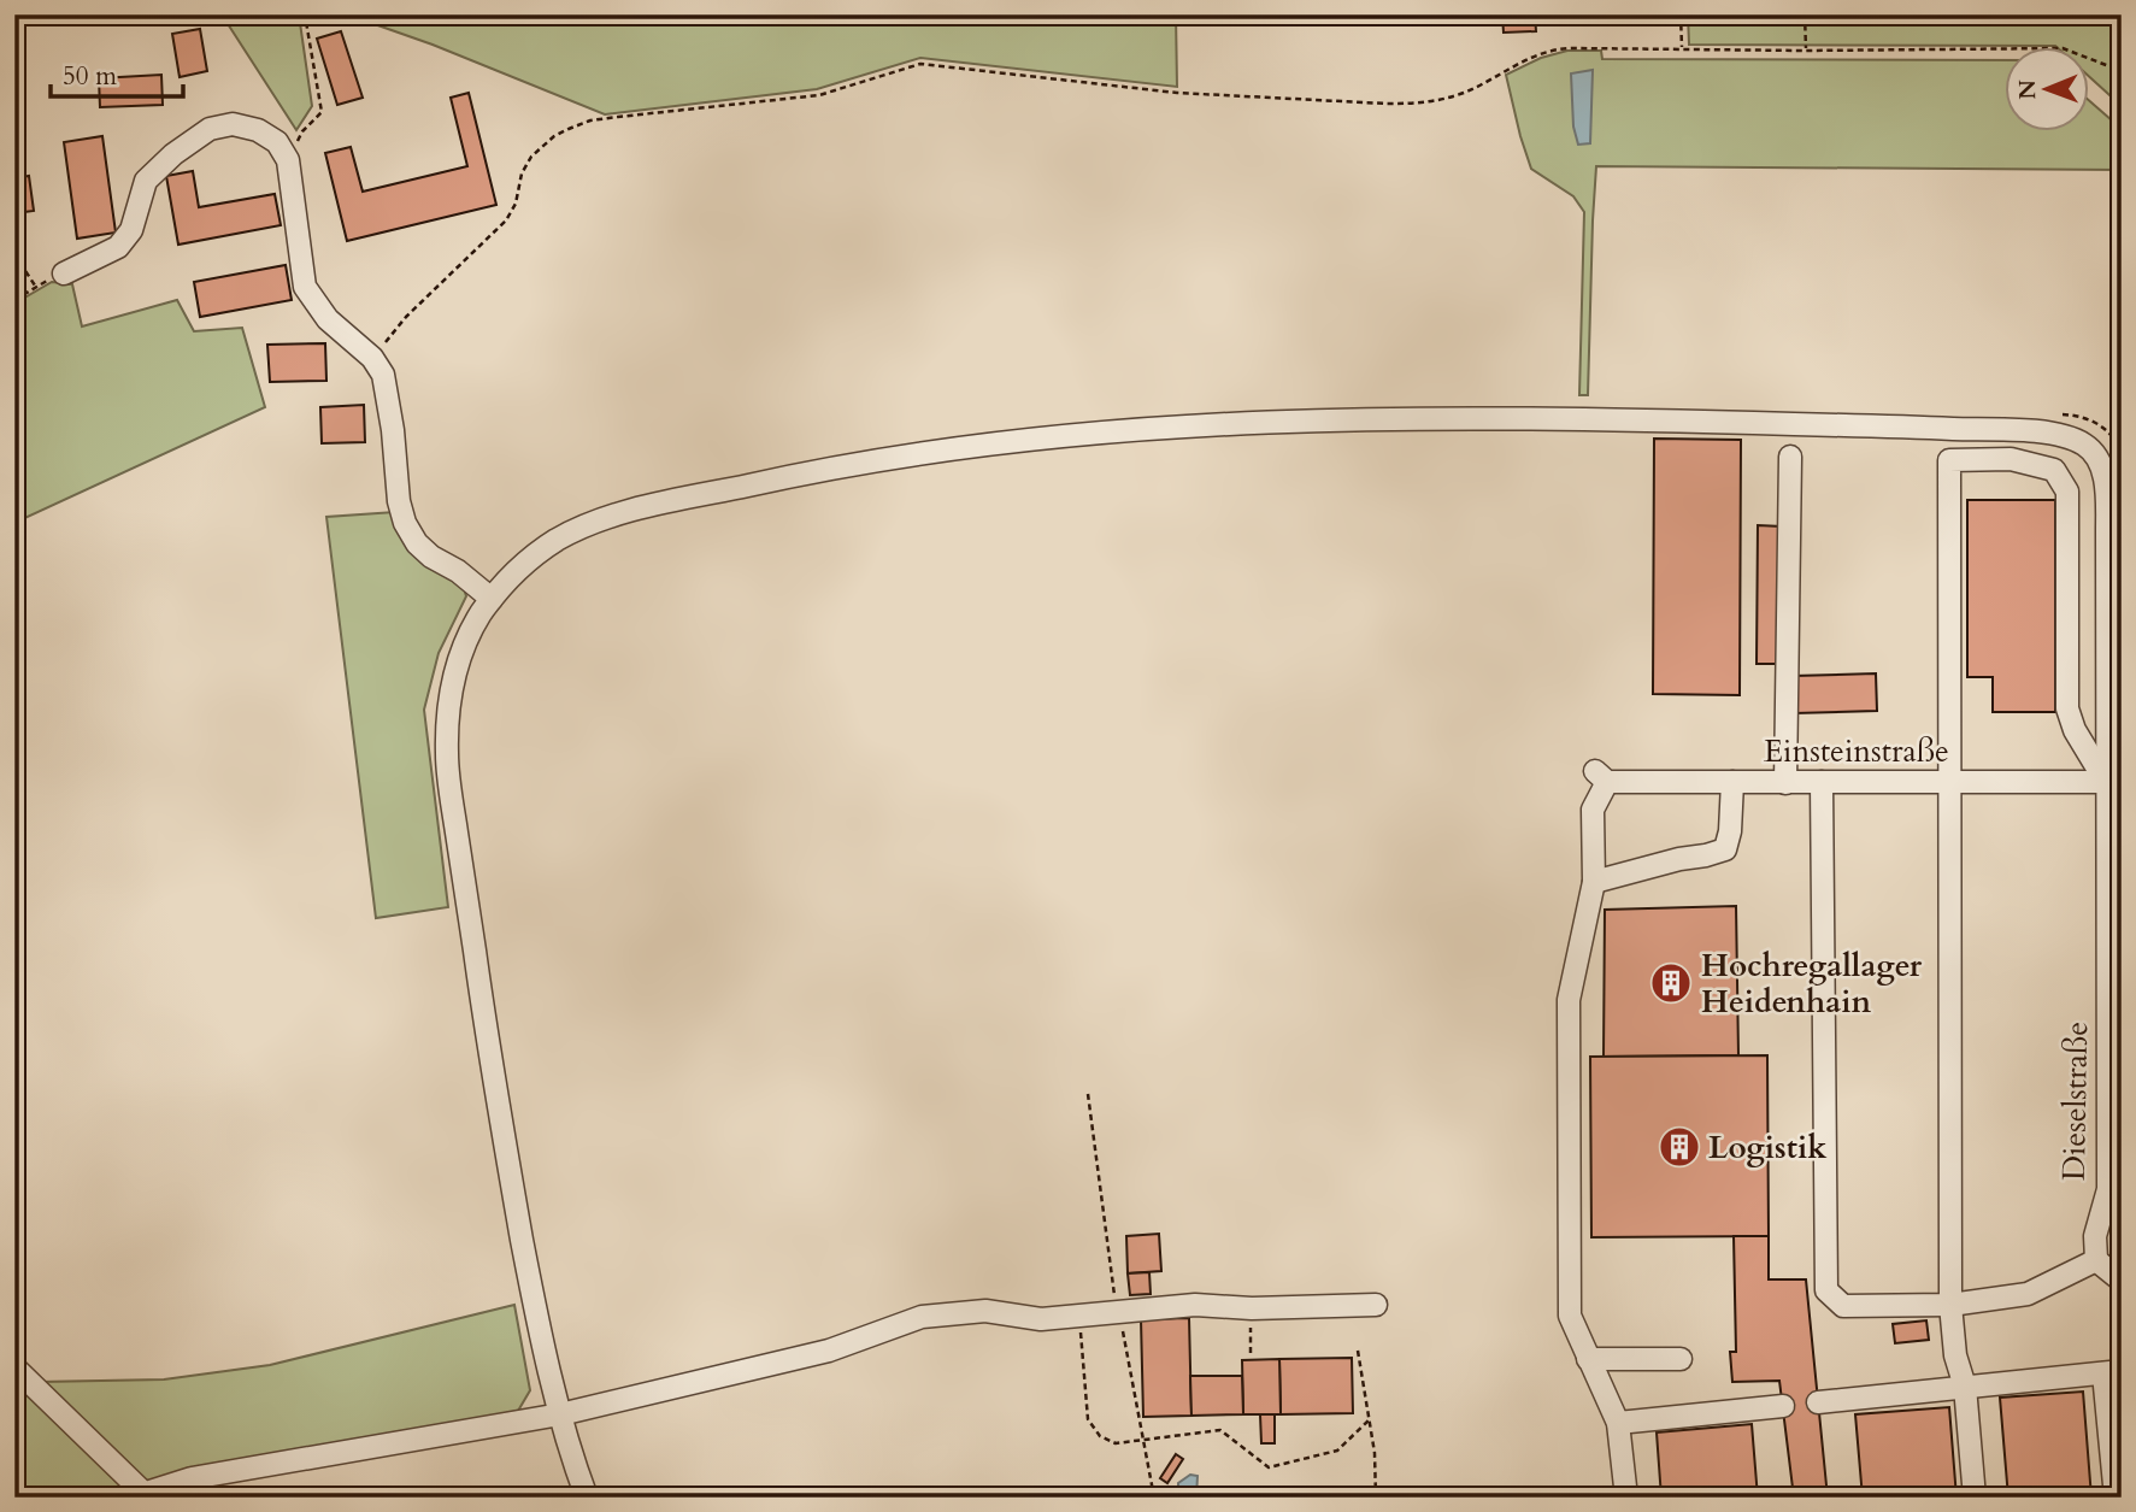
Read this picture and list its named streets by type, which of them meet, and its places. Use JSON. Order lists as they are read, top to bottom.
{
  "streets": {
    "street": ["Einsteinstraße", "Dieselstraße"]
  },
  "crossings": [
    ["Einsteinstraße", "Dieselstraße"]
  ],
  "places": {
    "building": ["Hochregallager Heidenhain", "Logistik"]
  },
  "scale_bar": "50 m",
  "north": "left"
}
